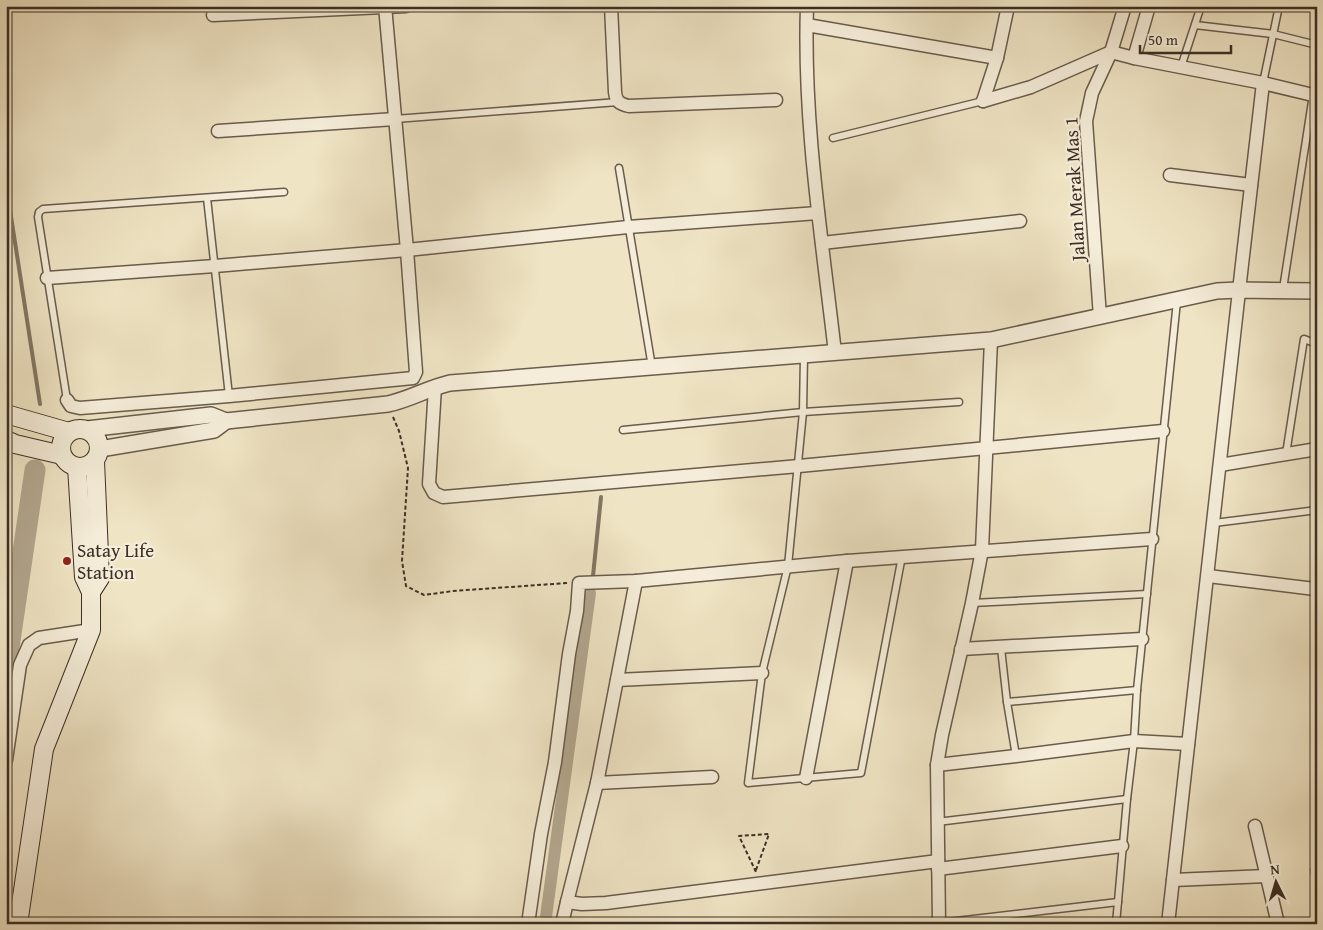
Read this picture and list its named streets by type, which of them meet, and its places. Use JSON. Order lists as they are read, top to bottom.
{
  "streets": {
    "street": ["Jalan Merak Mas 1"]
  },
  "places": ["Satay Life Station"],
  "scale_bar": "50 m",
  "north": "top"
}
